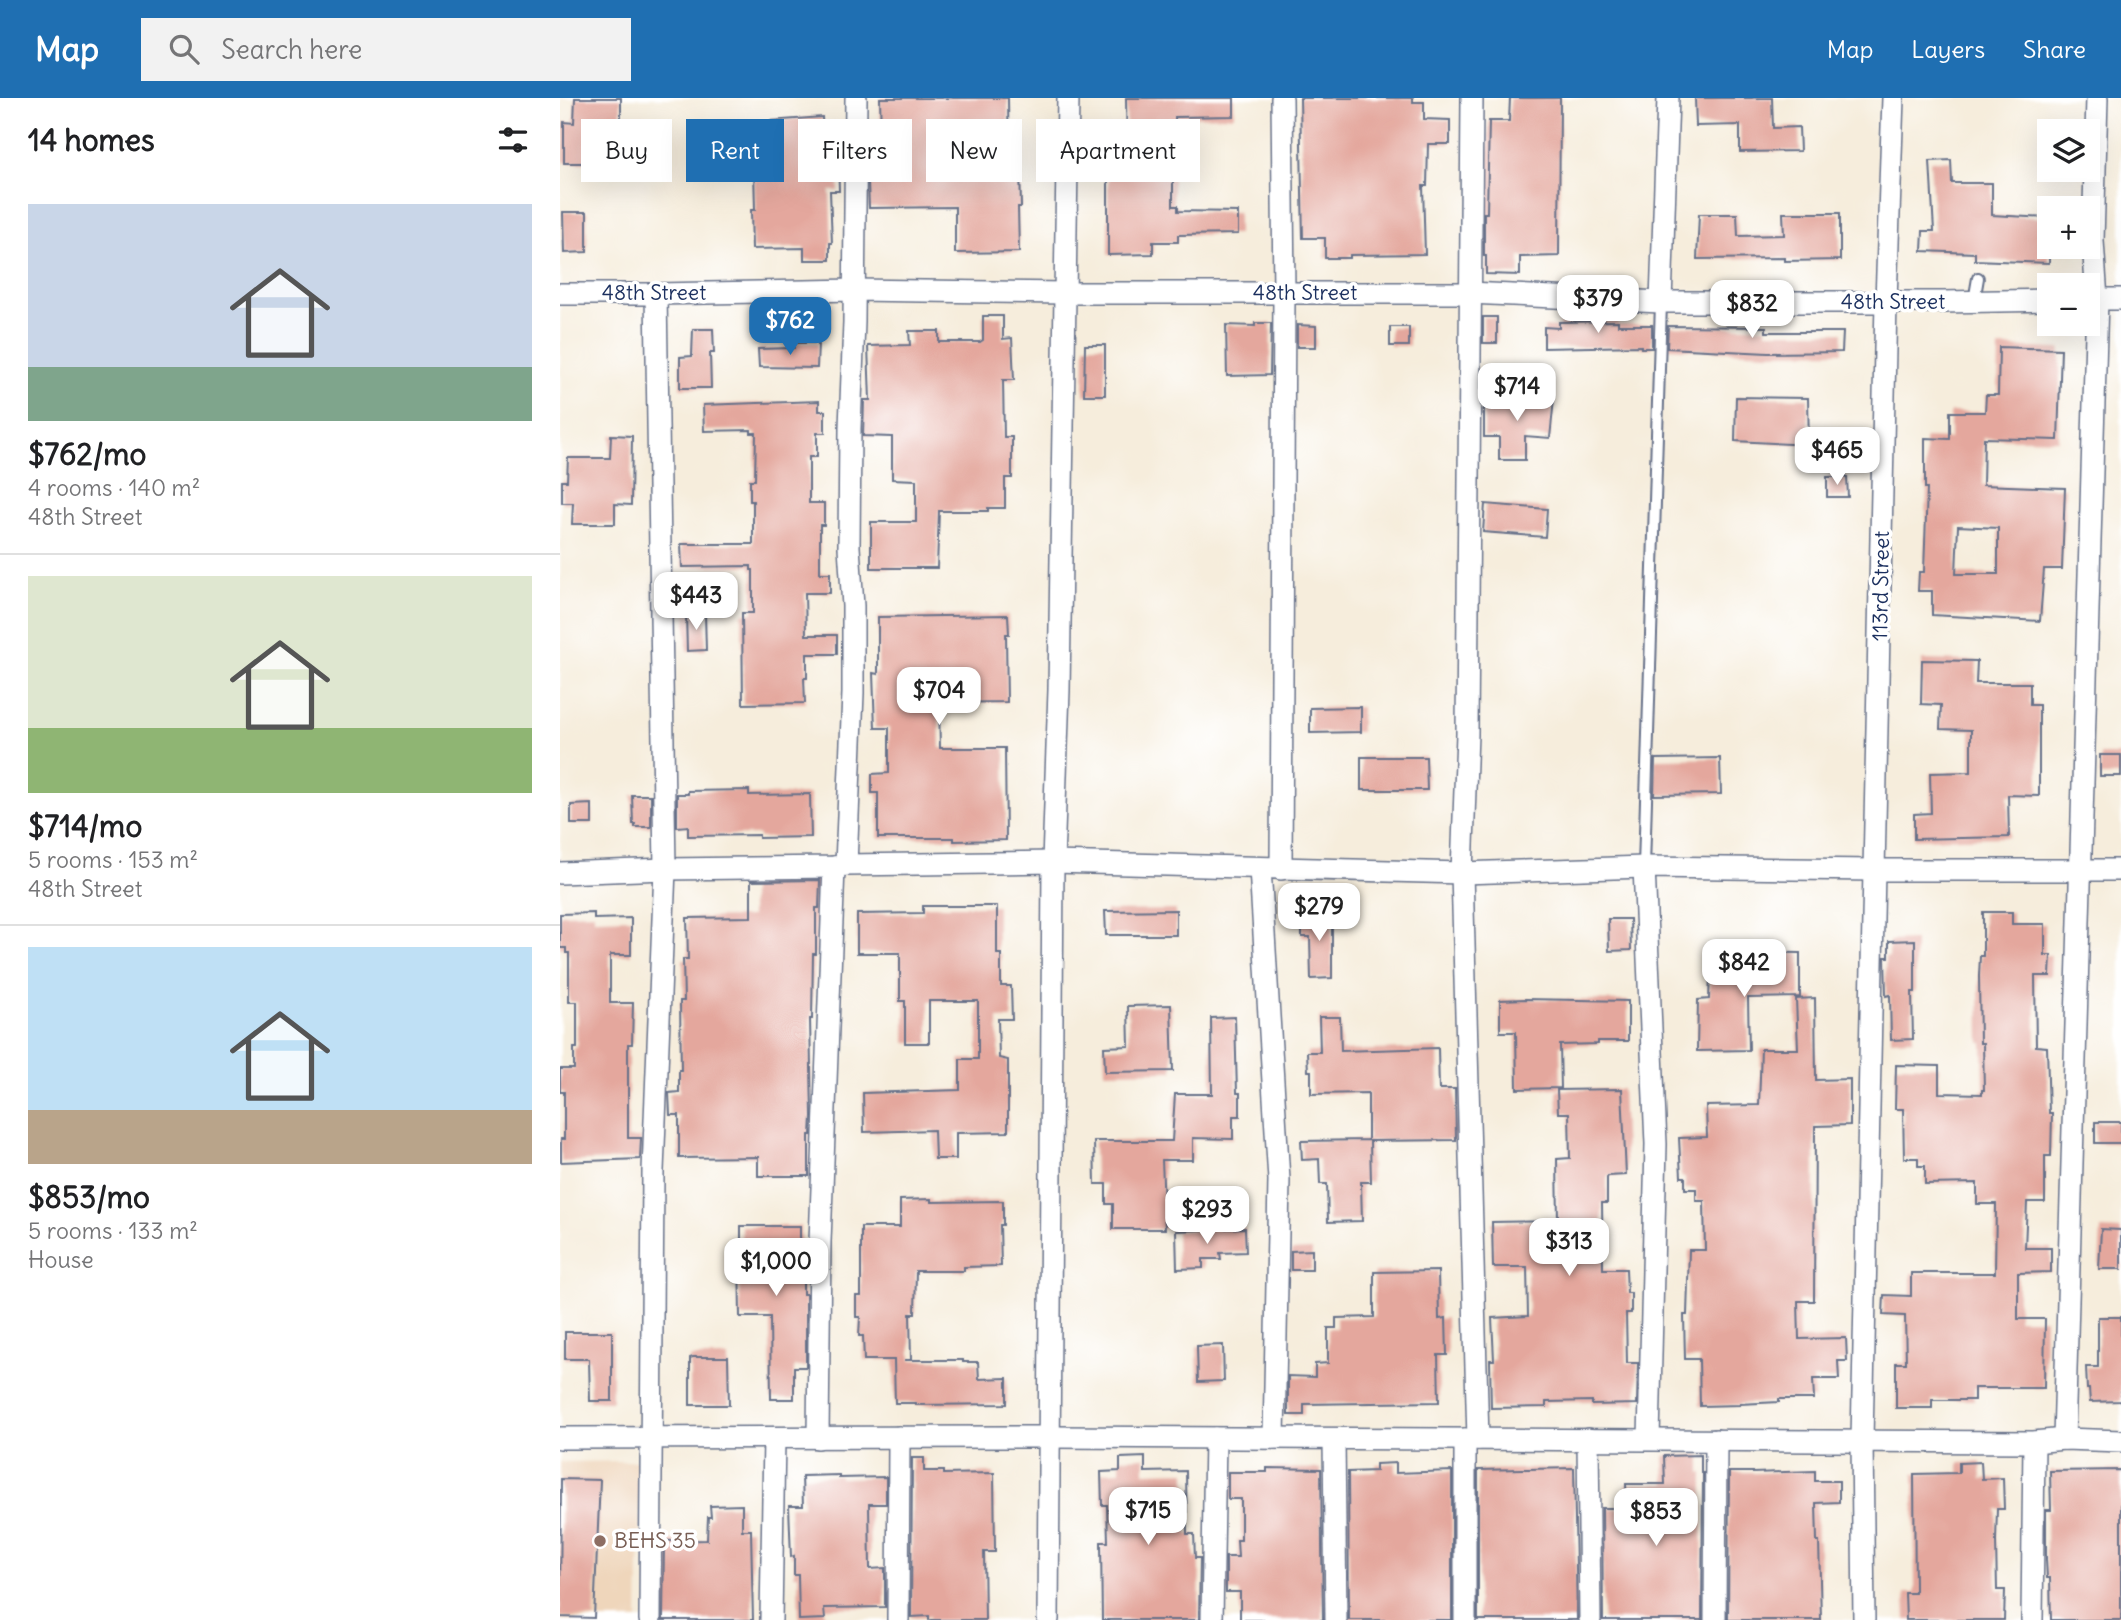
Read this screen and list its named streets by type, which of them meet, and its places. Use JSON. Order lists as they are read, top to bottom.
{
  "streets": {
    "street": ["48th Street", "113rd Street"]
  },
  "crossings": [
    ["48th Street", "113rd Street"]
  ],
  "places": ["BEHS 35"],
  "page": {
    "header": "Map",
    "search": "Search here",
    "nav": ["Map", "Layers", "Share"],
    "heading": "14 homes",
    "map_buttons": ["+", "−"],
    "chip": [
      "Buy",
      "Rent",
      "Filters",
      "New",
      "Apartment"
    ],
    "list": [
      {
        "name": "$762/mo",
        "note": "4 rooms · 140 m² · 48th Street"
      },
      {
        "name": "$714/mo",
        "note": "5 rooms · 153 m² · 48th Street"
      },
      {
        "name": "$853/mo",
        "note": "5 rooms · 133 m² · House"
      }
    ],
    "price": [
      "$379",
      "$832",
      "$762",
      "$714",
      "$465",
      "$443",
      "$704",
      "$279",
      "$842",
      "$293",
      "$313",
      "$1,000",
      "$715",
      "$853"
    ]
  }
}
